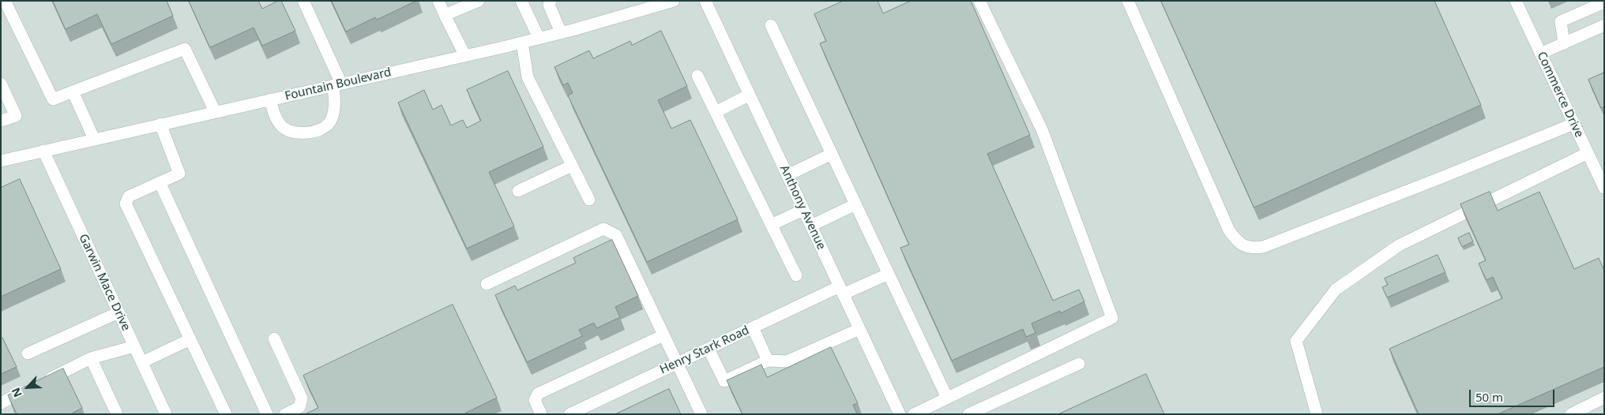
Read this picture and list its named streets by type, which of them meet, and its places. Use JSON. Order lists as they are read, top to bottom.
{
  "streets": {
    "street": [
      "Fountain Boulevard",
      "Commerce Drive",
      "Anthony Avenue",
      "Garwin Mace Drive",
      "Henry Stark Road"
    ]
  },
  "crossings": [
    ["Fountain Boulevard", "Garwin Mace Drive"],
    ["Anthony Avenue", "Henry Stark Road"]
  ],
  "scale_bar": "50 m",
  "north": "bottom left"
}
